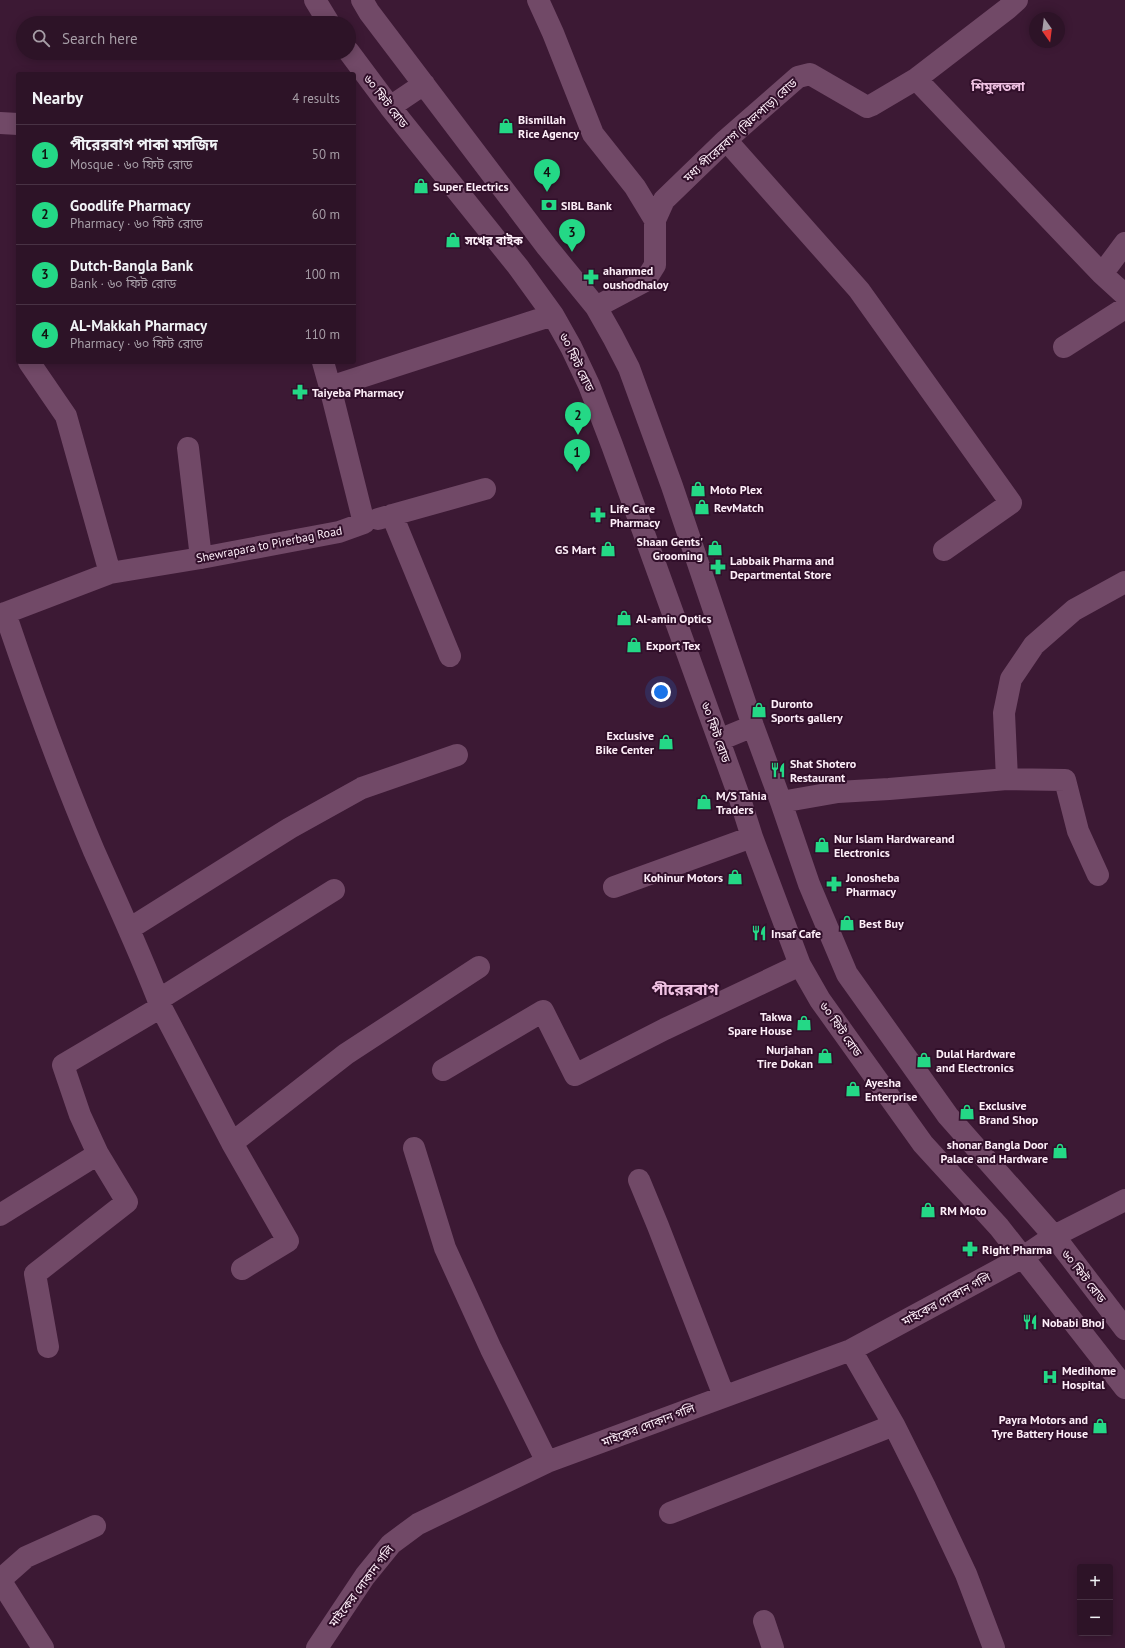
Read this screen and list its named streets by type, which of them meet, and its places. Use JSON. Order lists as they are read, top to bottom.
{
  "streets": {
    "street": [
      "৬০ ফিট রোড",
      "মধ্য পীরেরবাগ (ঝিলপাড়) রোড",
      "Shewrapara to Pirerbag Road",
      "মাইকের দোকান গলি"
    ]
  },
  "crossings": [
    ["৬০ ফিট রোড", "মধ্য পীরেরবাগ (ঝিলপাড়) রোড"],
    ["৬০ ফিট রোড", "মাইকের দোকান গলি"]
  ],
  "districts": ["শিমুলতলা", "পীরেরবাগ"],
  "places": {
    "shop": [
      "Bismillah Rice Agency",
      "Super Electrics",
      "সখের বাইক",
      "Moto Plex",
      "RevMatch",
      "Shaan Gents' Grooming",
      "GS Mart",
      "Al-amin Optics",
      "Export Tex",
      "Duronto Sports gallery",
      "Exclusive Bike Center",
      "M/S Tahia Traders",
      "Nur Islam Hardwareand Electronics",
      "Kohinur Motors",
      "Best Buy",
      "Takwa Spare House",
      "Nurjahan Tire Dokan",
      "Dulal Hardware and Electronics",
      "Ayesha Enterprise",
      "Exclusive Brand Shop",
      "shonar Bangla Door Palace and Hardware",
      "RM Moto",
      "Payra Motors and Tyre Battery House"
    ],
    "bank": ["SIBL Bank"],
    "pharmacy": [
      "ahammed oushodhaloy",
      "Taiyeba Pharmacy",
      "Life Care Pharmacy",
      "Labbaik Pharma and Departmental Store",
      "Jonosheba Pharmacy",
      "Right Pharma"
    ],
    "restaurant": ["Shat Shotero Restaurant", "Insaf Cafe", "Nobabi Bhoj"],
    "hospital": ["Medihome Hospital"]
  },
  "north": "bottom",
  "page": {
    "search": "Search here",
    "heading": ["Nearby", "4 results"],
    "list": [
      {
        "mark": "1",
        "name": "পীরেরবাগ পাকা মসজিদ",
        "note": "Mosque · ৬০ ফিট রোড",
        "value": "50 m"
      },
      {
        "mark": "2",
        "name": "Goodlife Pharmacy",
        "note": "Pharmacy · ৬০ ফিট রোড",
        "value": "60 m"
      },
      {
        "mark": "3",
        "name": "Dutch-Bangla Bank",
        "note": "Bank · ৬০ ফিট রোড",
        "value": "100 m"
      },
      {
        "mark": "4",
        "name": "AL-Makkah Pharmacy",
        "note": "Pharmacy · ৬০ ফিট রোড",
        "value": "110 m"
      }
    ],
    "pins": [
      "4",
      "3",
      "2",
      "1"
    ],
    "map_buttons": ["+", "−"]
  }
}
